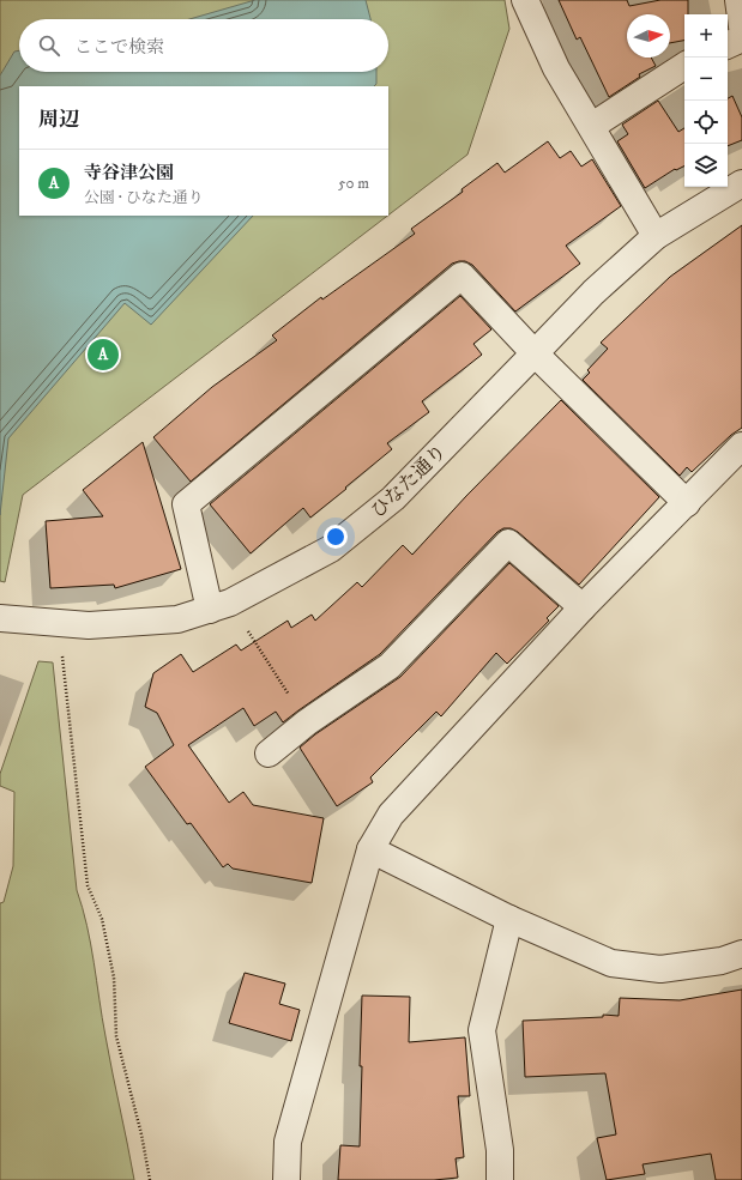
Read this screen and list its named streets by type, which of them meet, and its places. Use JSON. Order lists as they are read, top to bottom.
{
  "streets": {
    "street": ["ひなた通り"]
  },
  "north": "right",
  "page": {
    "map_buttons": ["+", "−"],
    "search": "ここで検索",
    "heading": "周辺",
    "list": [
      {
        "mark": "A",
        "name": "寺谷津公園",
        "note": "公園 · ひなた通り",
        "value": "50 m"
      }
    ],
    "pins": "A"
  }
}
